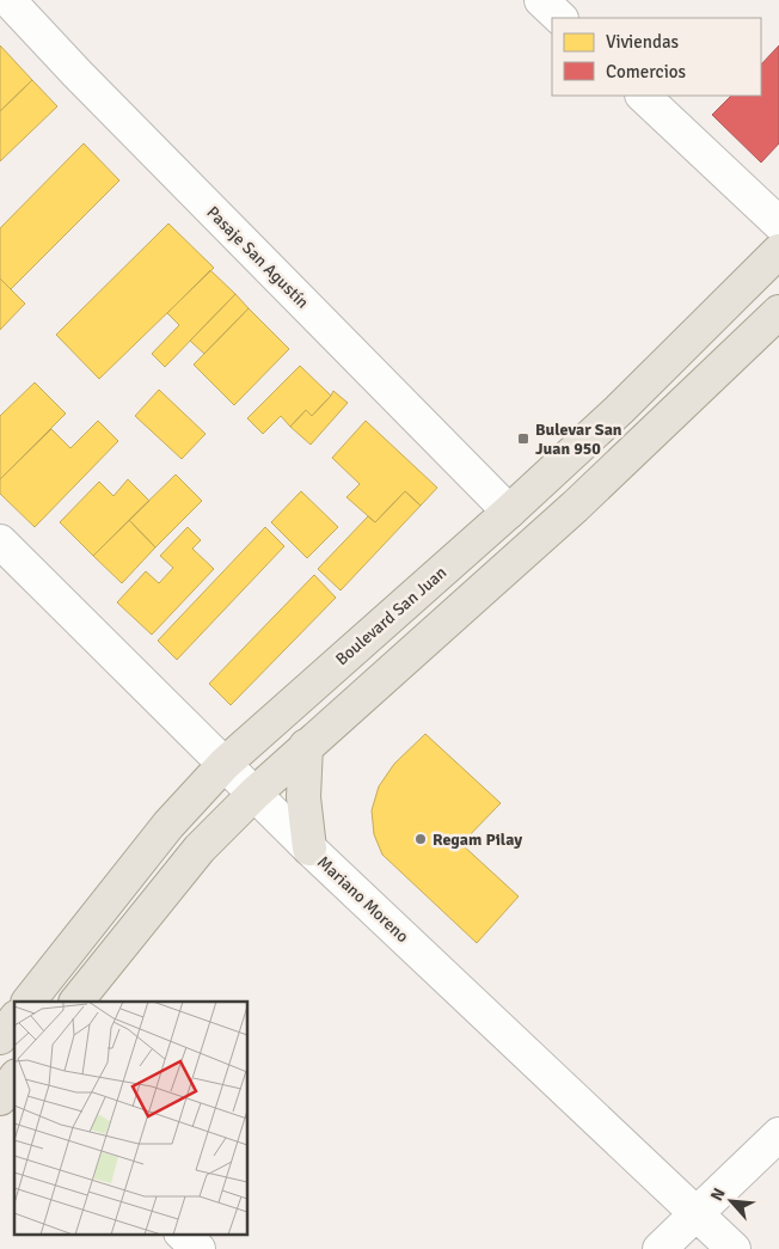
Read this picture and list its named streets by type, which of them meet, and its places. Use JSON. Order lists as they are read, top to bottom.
{
  "streets": {
    "main road": ["Boulevard San Juan"],
    "street": ["Pasaje San Agustín", "Mariano Moreno"]
  },
  "crossings": [
    ["Pasaje San Agustín", "Boulevard San Juan"],
    ["Boulevard San Juan", "Mariano Moreno"]
  ],
  "places": {
    "transit": ["Bulevar San Juan 950"],
    "other": ["Regam Pilay"]
  },
  "legend": ["Viviendas", "Comercios"],
  "north": "top left"
}
